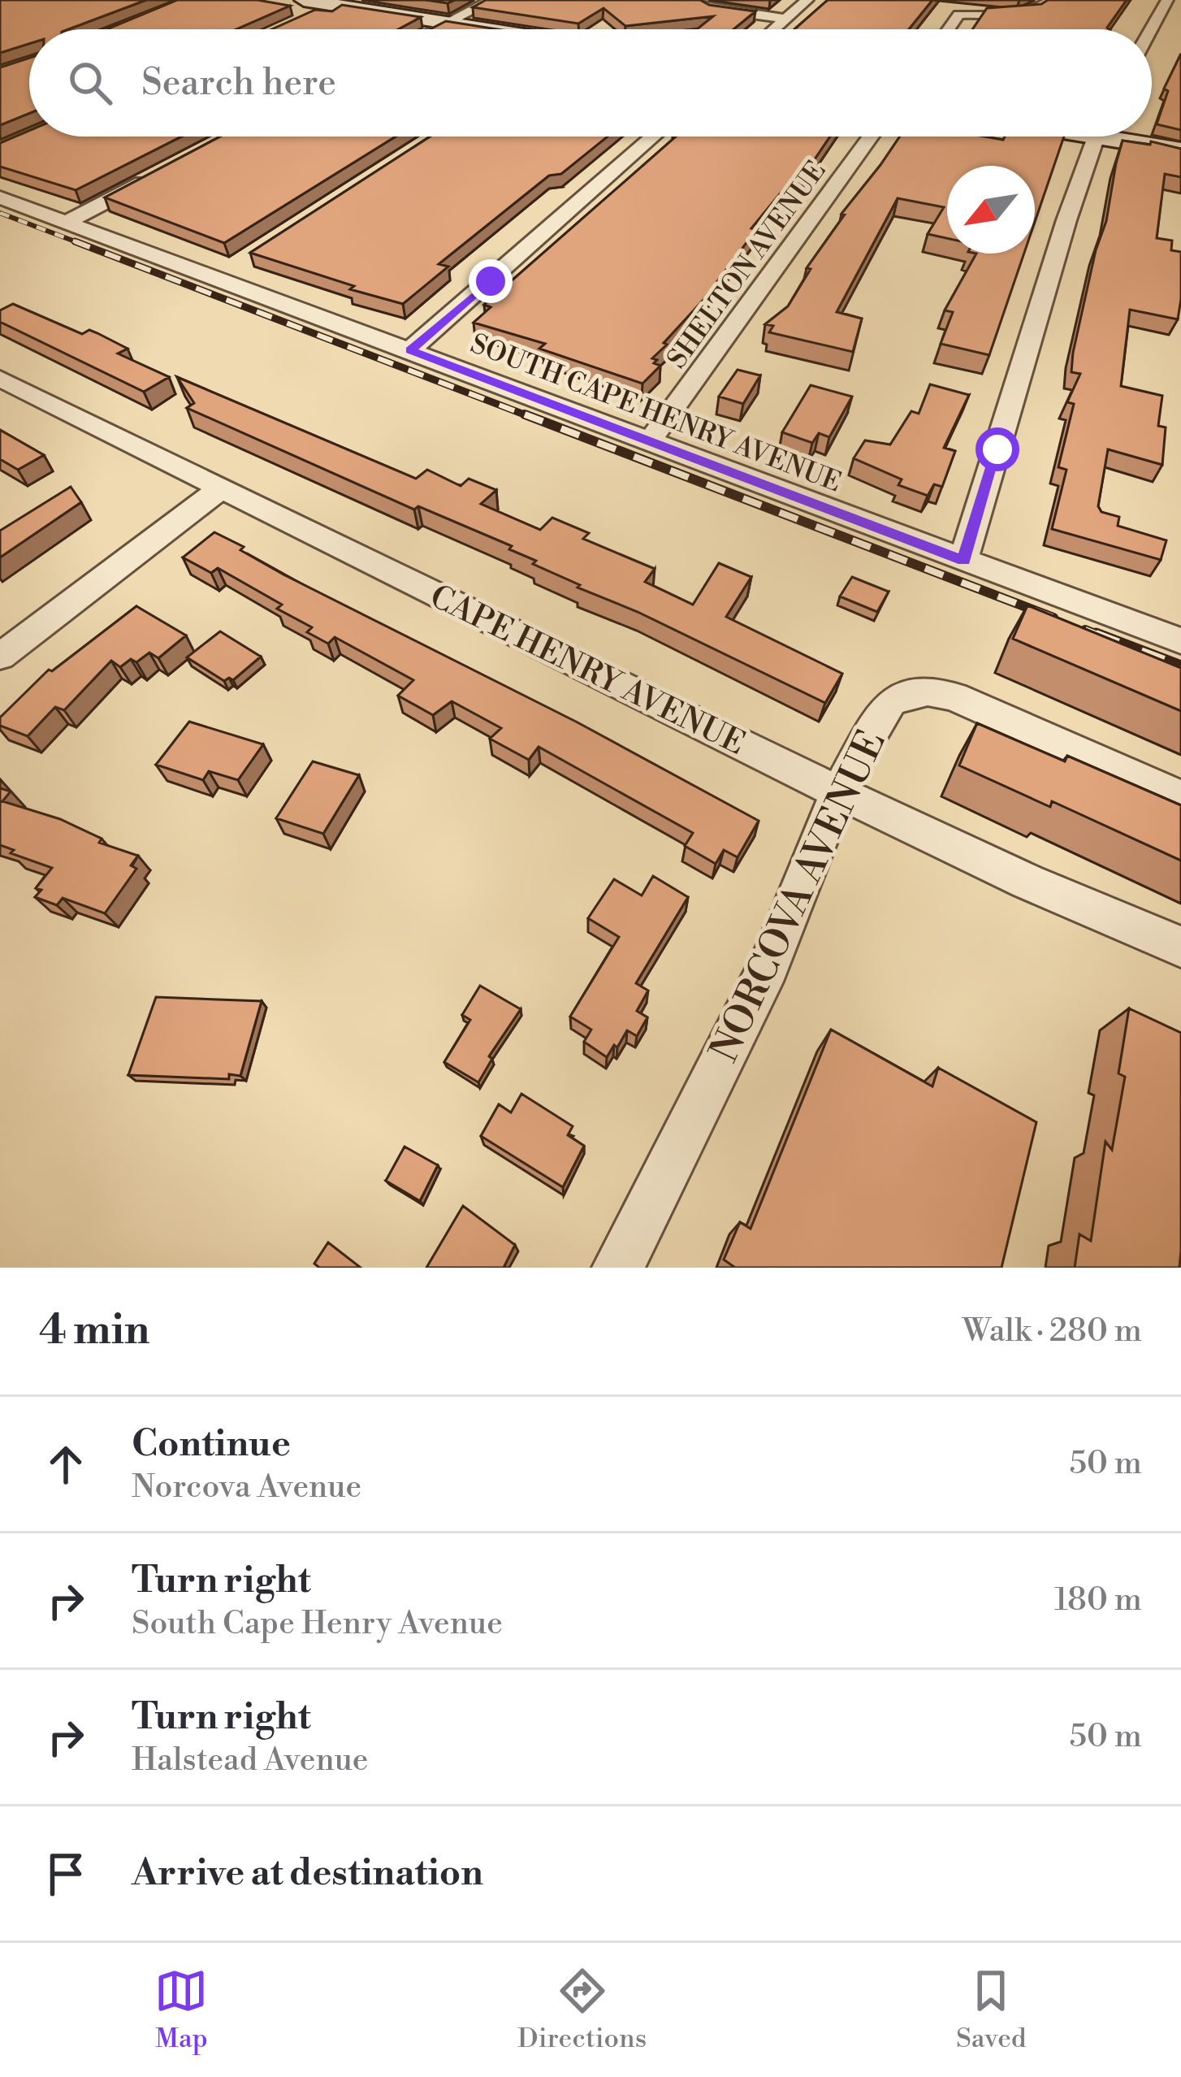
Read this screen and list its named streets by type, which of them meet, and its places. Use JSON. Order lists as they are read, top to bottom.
{
  "streets": {
    "street": [
      "SHELTON AVENUE",
      "SOUTH CAPE HENRY AVENUE",
      "CAPE HENRY AVENUE",
      "NORCOVA AVENUE"
    ]
  },
  "crossings": [
    ["SHELTON AVENUE", "SOUTH CAPE HENRY AVENUE"],
    ["CAPE HENRY AVENUE", "NORCOVA AVENUE"]
  ],
  "north": "bottom left",
  "page": {
    "search": "Search here",
    "heading": ["4 min", "Walk · 280 m"],
    "list": [
      ["Continue", "Norcova Avenue", "50 m"],
      ["Turn right", "South Cape Henry Avenue", "180 m"],
      ["Turn right", "Halstead Avenue", "50 m"],
      "Arrive at destination"
    ],
    "nav": ["Map", "Directions", "Saved"]
  }
}
